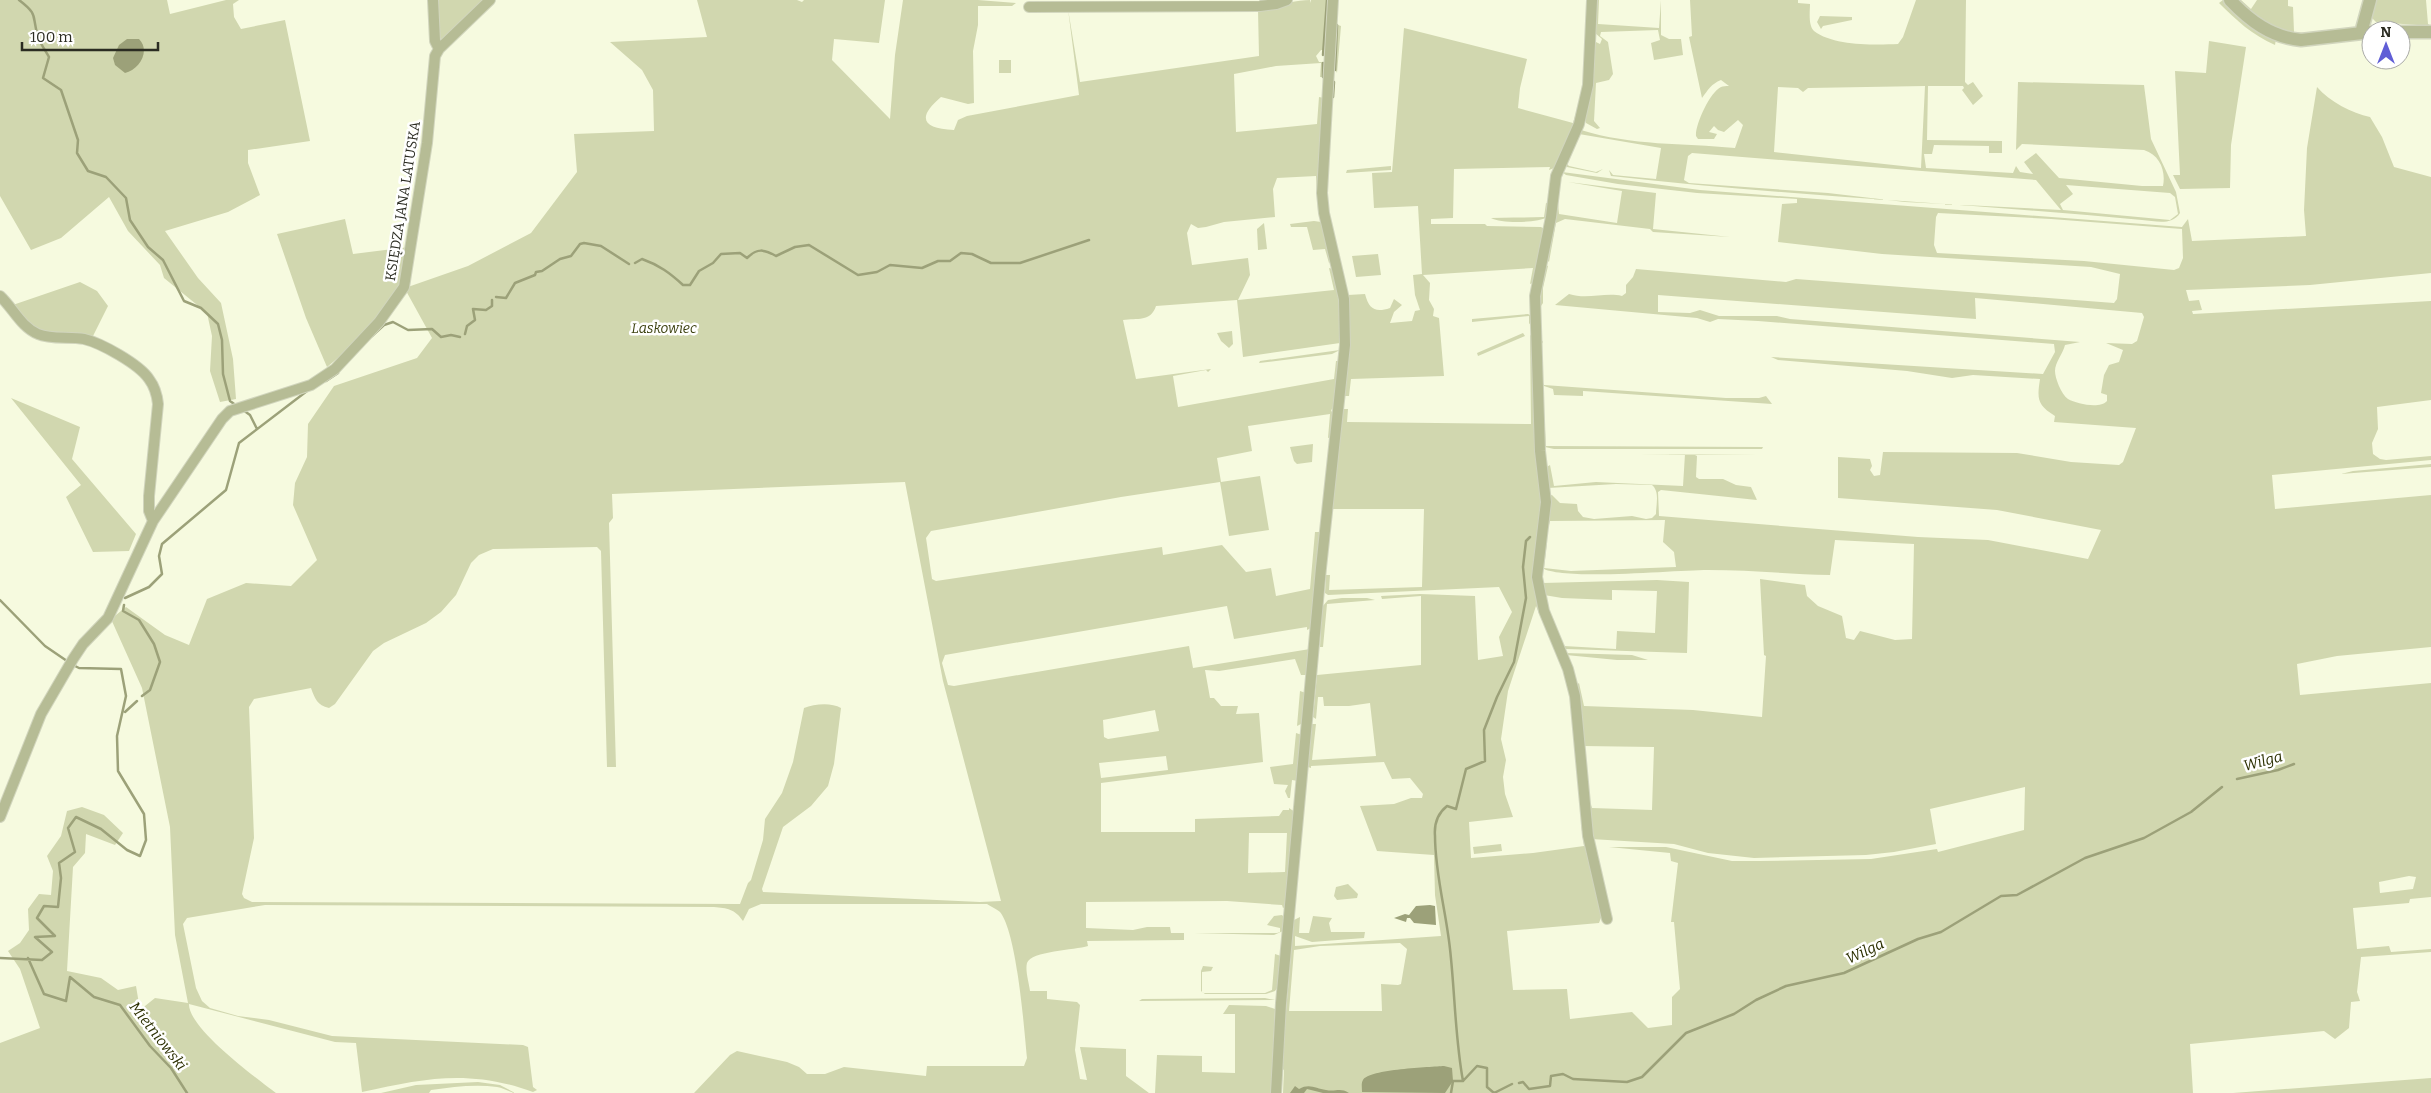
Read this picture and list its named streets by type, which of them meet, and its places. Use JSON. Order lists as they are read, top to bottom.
{
  "streets": {
    "street": ["KSIĘDZA JANA LATUSKA"]
  },
  "water": ["Wilga", "Mietniowski"],
  "parks": ["Laskowiec"],
  "scale_bar": "100 m",
  "north": "top"
}
